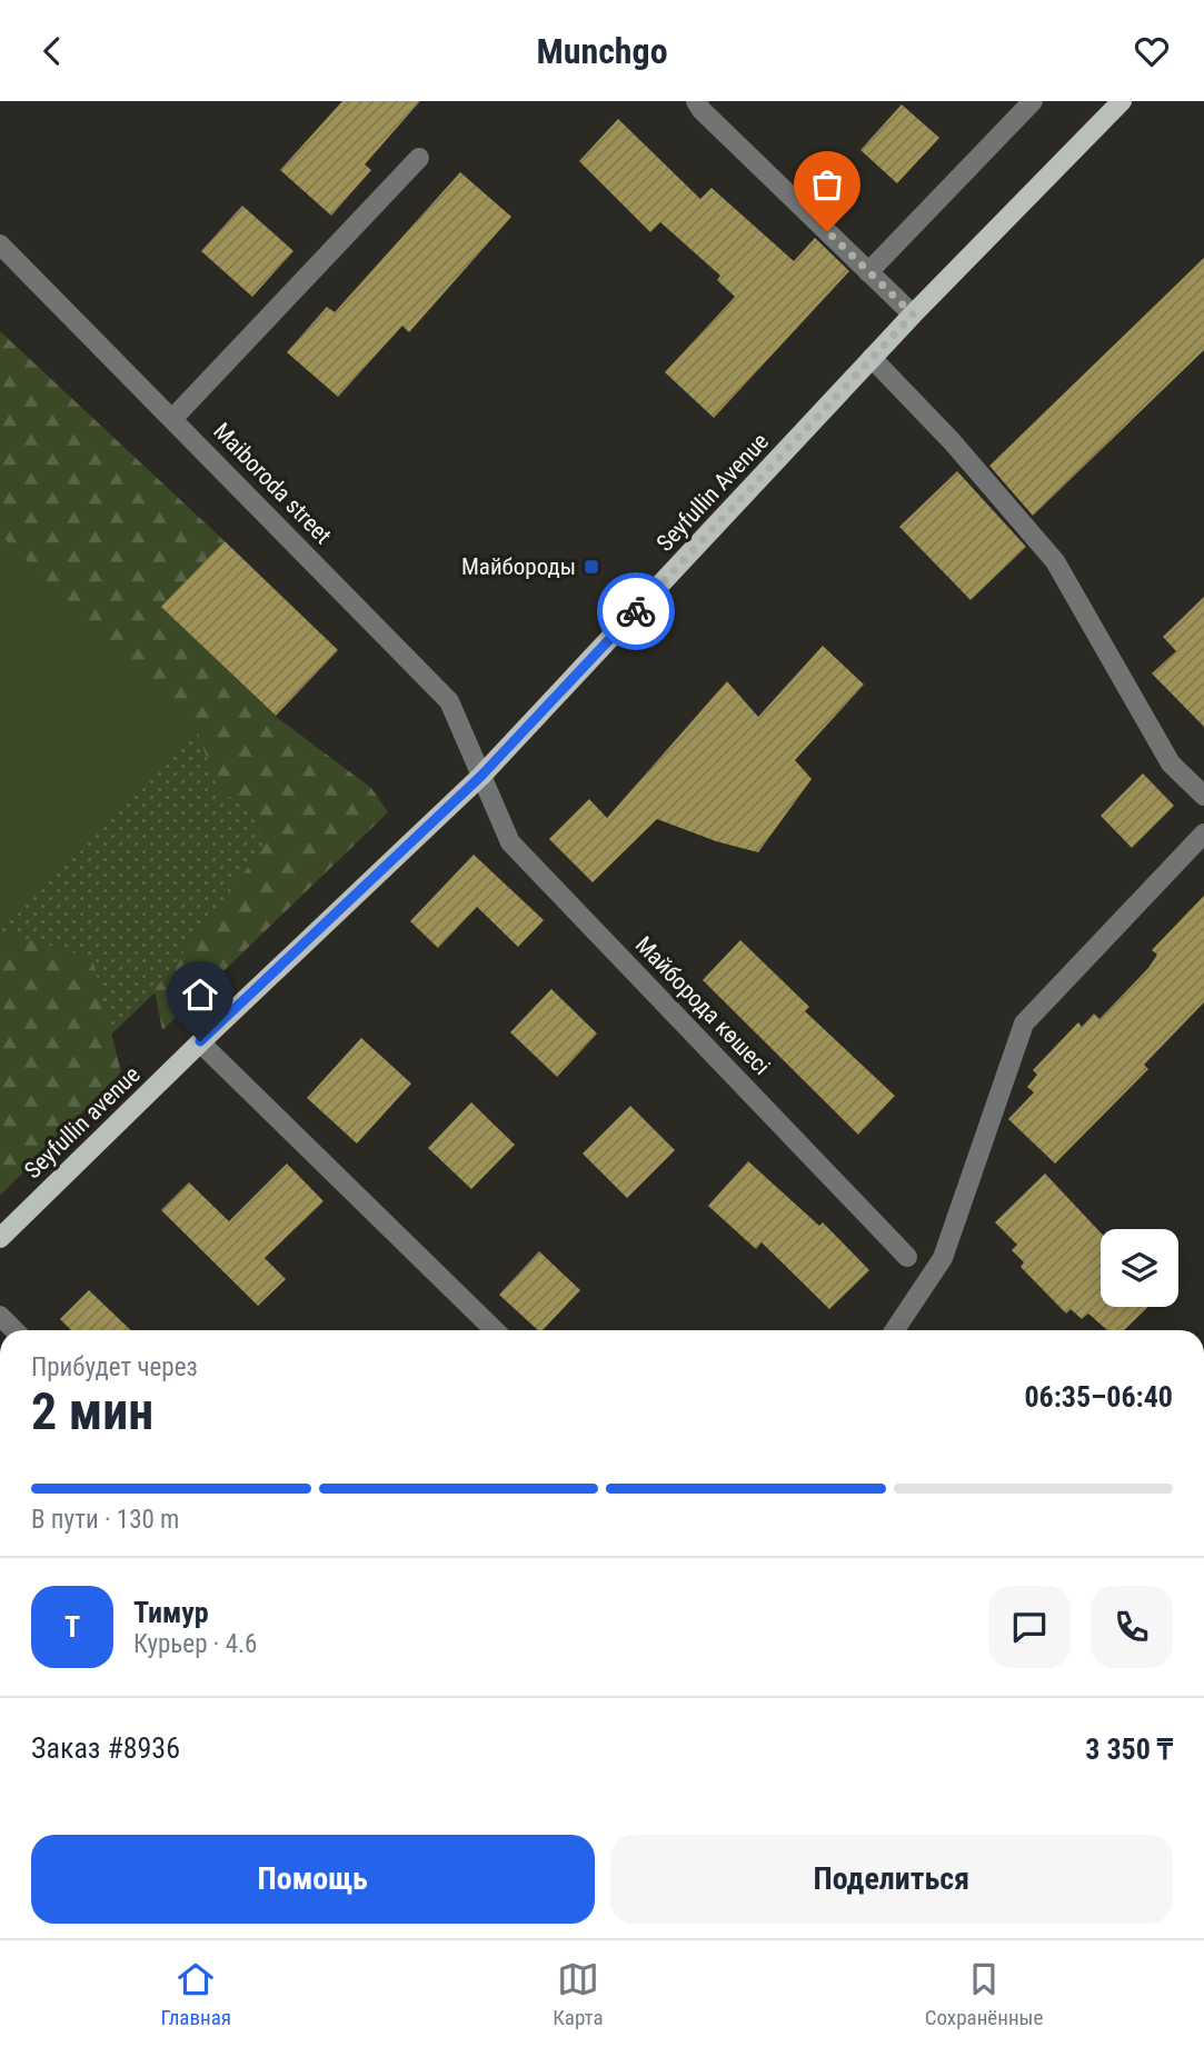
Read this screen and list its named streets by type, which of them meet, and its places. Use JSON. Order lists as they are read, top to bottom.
{
  "streets": {
    "main road": ["Seyfullin Avenue", "Seyfullin avenue"],
    "street": ["Maiboroda street", "Майборода көшесі"]
  },
  "crossings": [
    ["Maiboroda street", "Seyfullin Avenue"],
    ["Maiboroda street", "Майборода көшесі"],
    ["Seyfullin Avenue", "Майборода көшесі"],
    ["Seyfullin Avenue", "Seyfullin avenue"]
  ],
  "places": {
    "transit": ["Майбороды"]
  },
  "page": {
    "header": "Munchgo",
    "heading": ["2 мин", "Прибудет через", "06:35–06:40"],
    "panel": [
      "Тимур",
      "Курьер · 4.6",
      "Заказ #8936",
      "3 350 ₸"
    ],
    "bar": "В пути · 130 m",
    "round": "Т",
    "buttons": ["Помощь", "Поделиться"],
    "tabs": ["Главная", "Карта", "Сохранённые"]
  }
}
